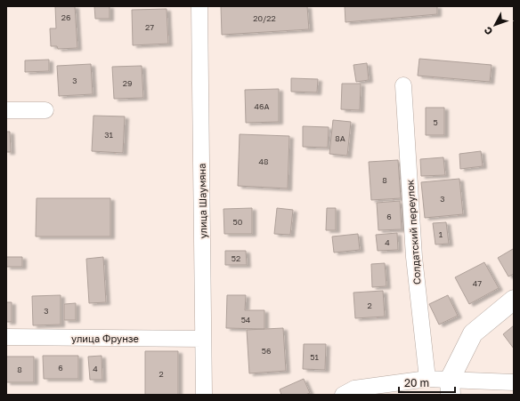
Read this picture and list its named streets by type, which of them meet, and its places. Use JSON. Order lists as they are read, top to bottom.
{
  "streets": {
    "street": ["улица Шаумяна", "Солдатский переулок", "улица Фрунзе"]
  },
  "crossings": [
    ["улица Шаумяна", "улица Фрунзе"]
  ],
  "house_numbers": [
    "26",
    "20/22",
    "27",
    "3",
    "29",
    "46А",
    "5",
    "31",
    "8А",
    "48",
    "8",
    "3",
    "6",
    "50",
    "1",
    "4",
    "52",
    "47",
    "2",
    "3",
    "54",
    "56",
    "51",
    "6",
    "4",
    "8",
    "2"
  ],
  "scale_bar": "20 m",
  "north": "bottom left"
}
